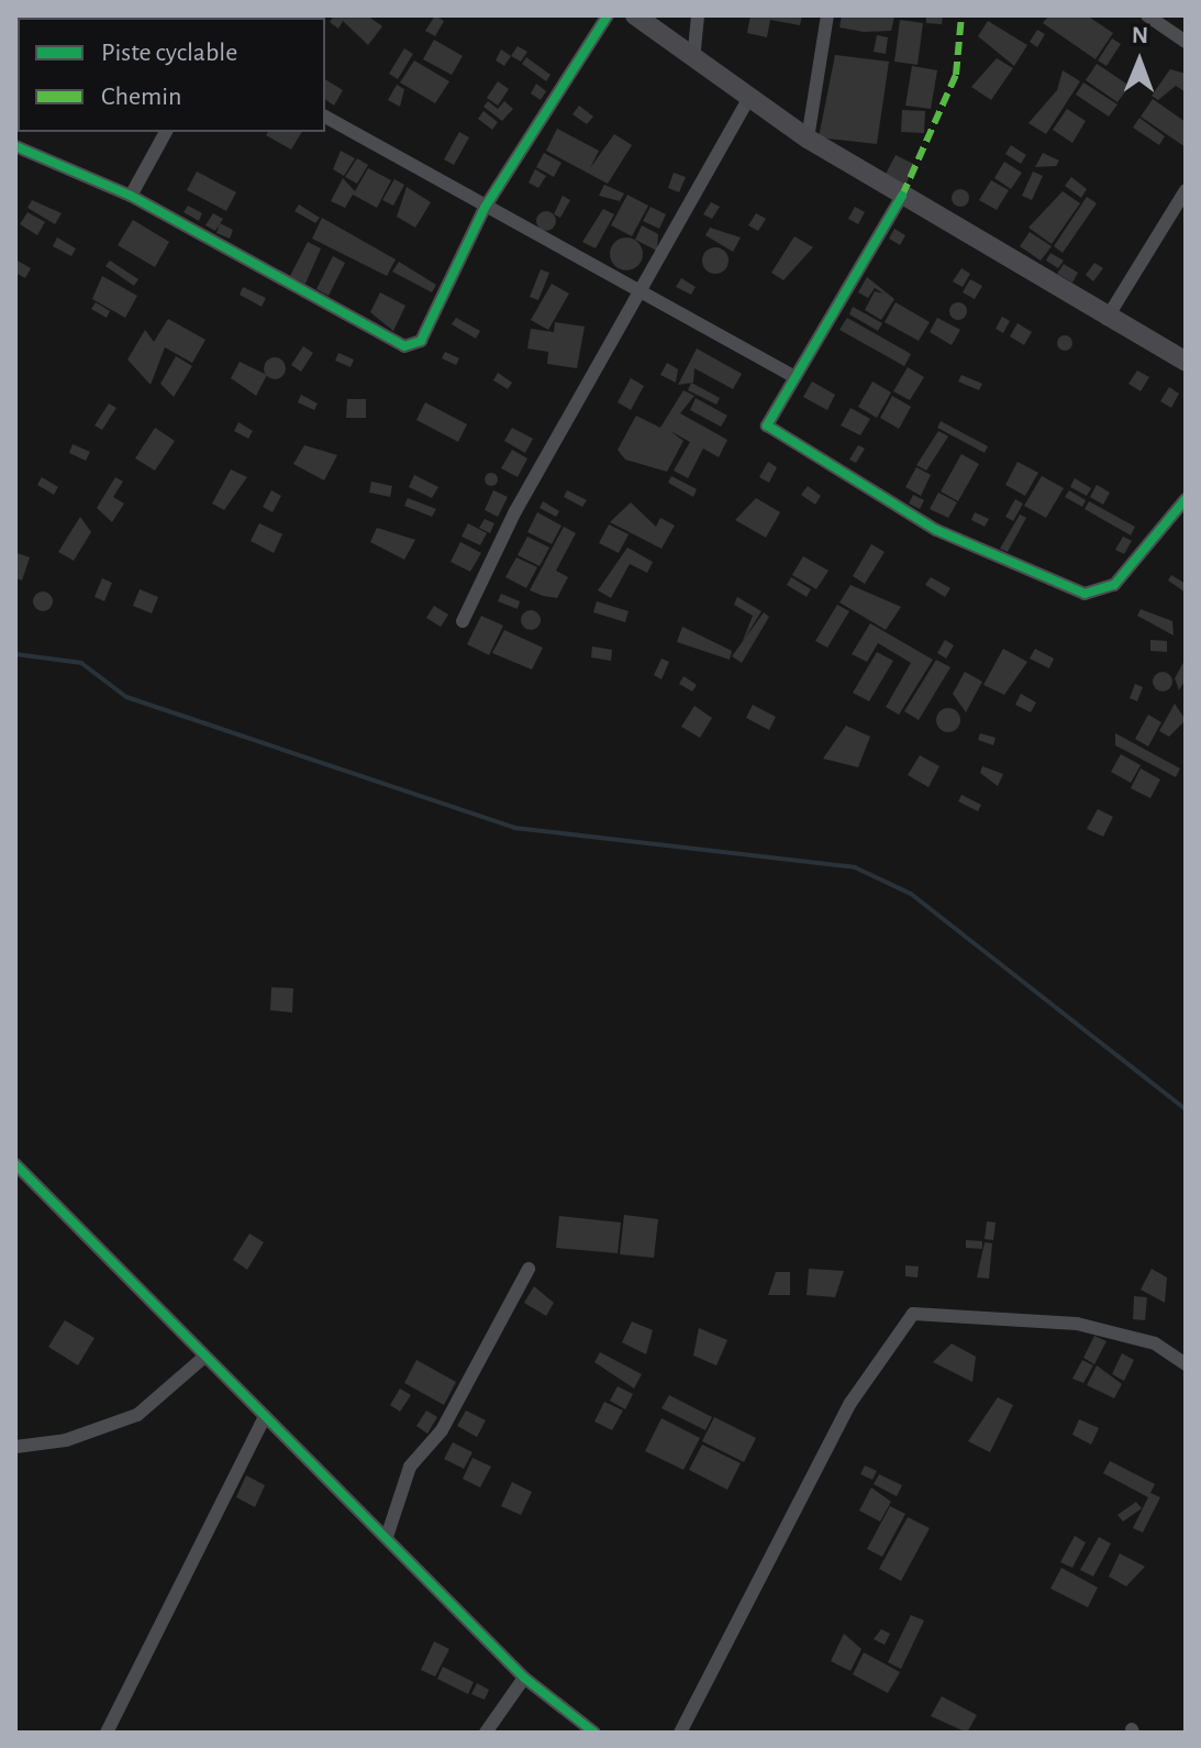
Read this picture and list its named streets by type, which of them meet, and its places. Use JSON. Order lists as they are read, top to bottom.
{
  "legend": ["Piste cyclable", "Chemin"],
  "north": "top"
}
